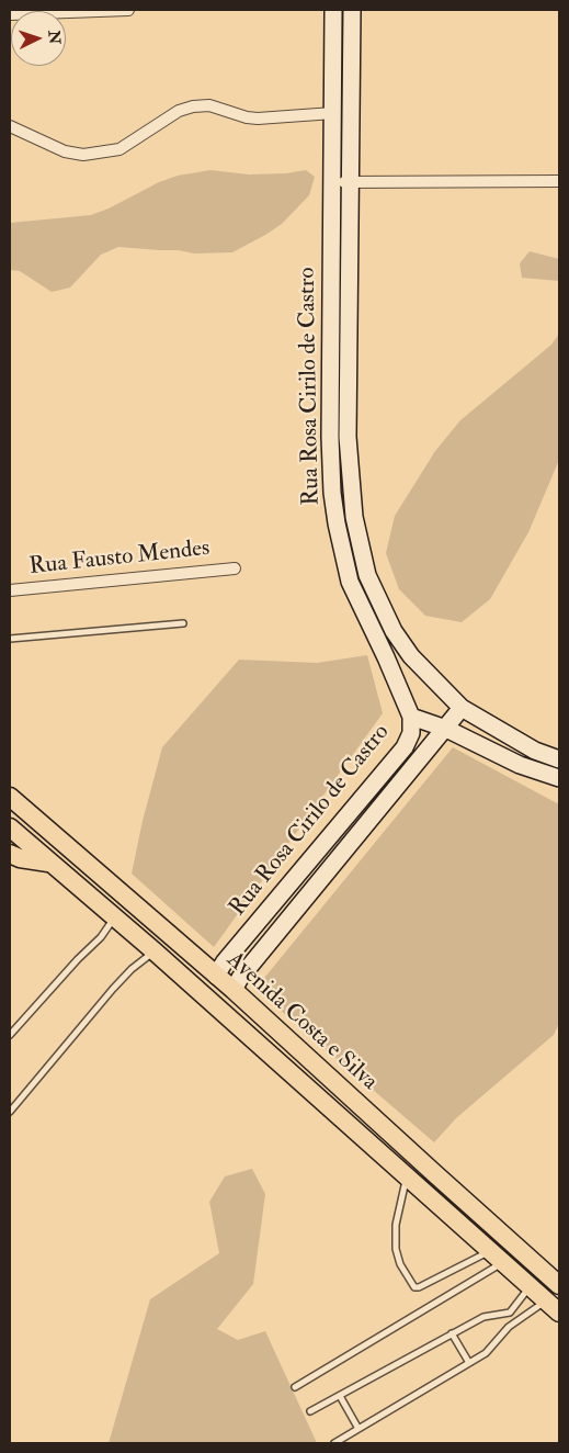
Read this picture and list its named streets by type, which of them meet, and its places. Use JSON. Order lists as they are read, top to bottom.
{
  "streets": {
    "main road": ["Rua Rosa Cirilo de Castro", "Avenida Costa e Silva"],
    "street": ["Rua Fausto Mendes"]
  },
  "crossings": [
    ["Rua Rosa Cirilo de Castro", "Avenida Costa e Silva"]
  ],
  "north": "right"
}
